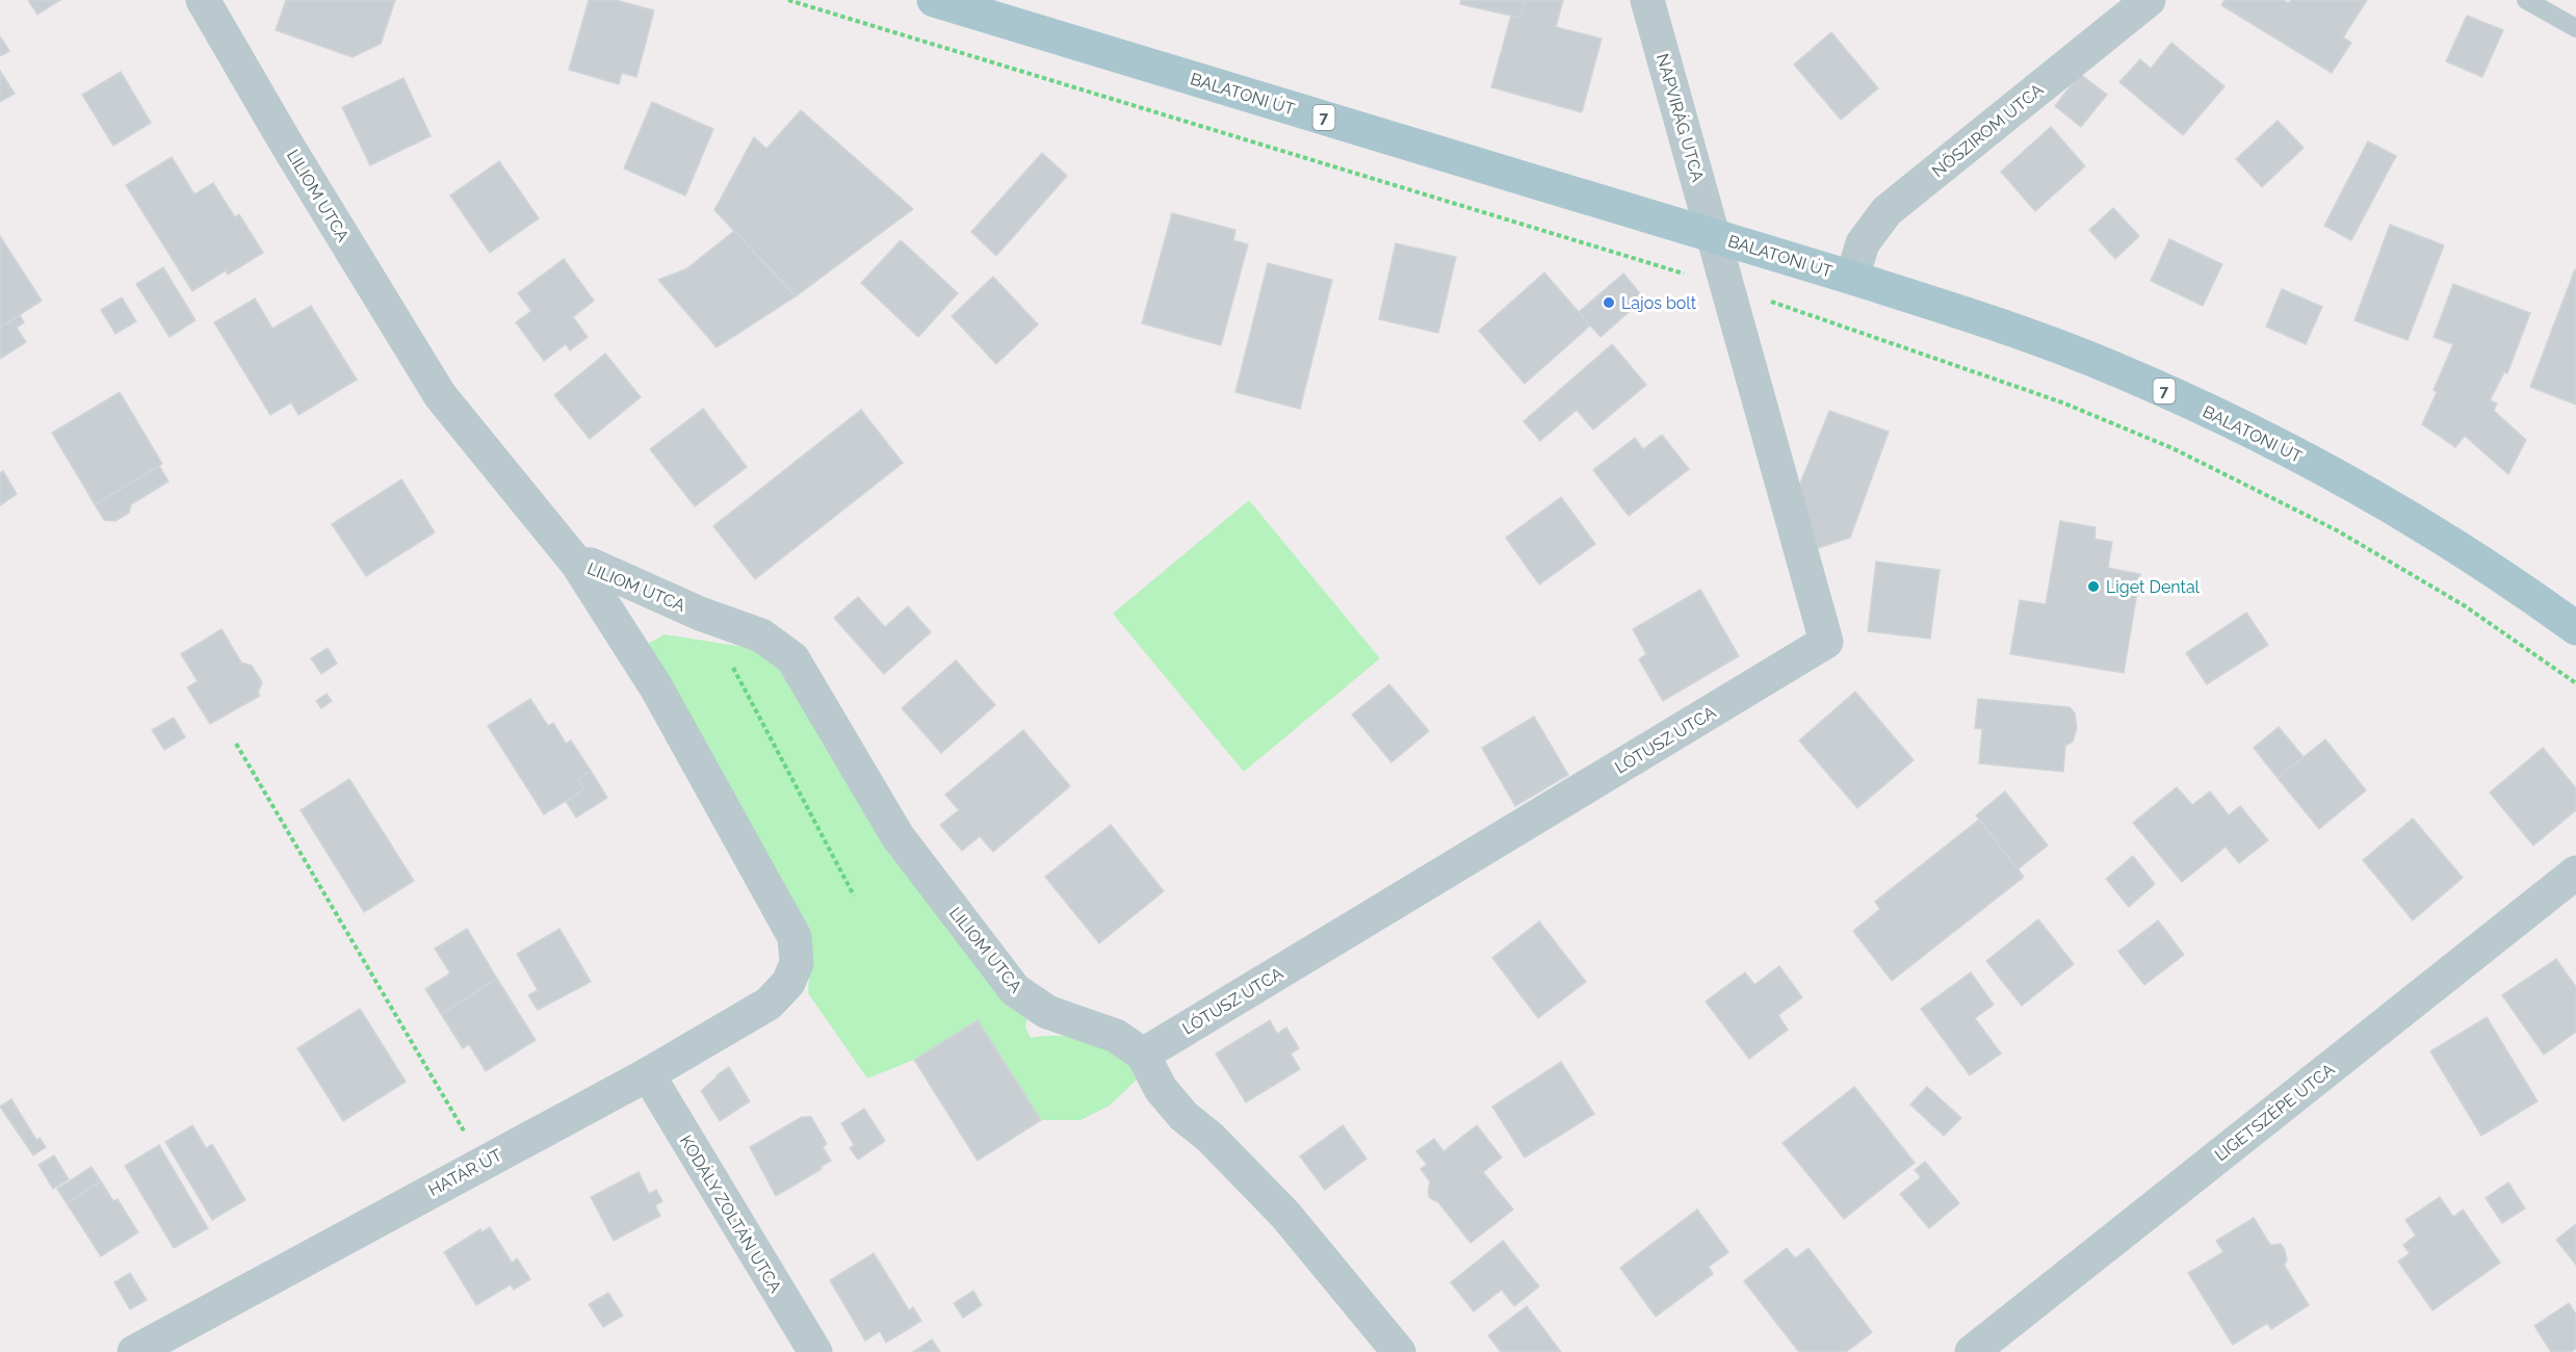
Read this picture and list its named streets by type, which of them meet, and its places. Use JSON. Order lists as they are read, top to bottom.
{
  "streets": {
    "main road": ["BALATONI ÚT", "7"],
    "street": [
      "NAPVIRÁG UTCA",
      "NŐSZIROM UTCA",
      "LILIOM UTCA",
      "LÓTUSZ UTCA",
      "LIGETSZÉPE UTCA",
      "HATÁR ÚT",
      "KODÁLY ZOLTÁN UTCA"
    ]
  },
  "crossings": [
    ["BALATONI ÚT", "NAPVIRÁG UTCA"],
    ["BALATONI ÚT", "NŐSZIROM UTCA"],
    ["BALATONI ÚT", "LÓTUSZ UTCA"],
    ["NAPVIRÁG UTCA", "LÓTUSZ UTCA"],
    ["LILIOM UTCA", "LÓTUSZ UTCA"],
    ["LILIOM UTCA", "HATÁR ÚT"],
    ["HATÁR ÚT", "KODÁLY ZOLTÁN UTCA"]
  ],
  "places": ["Lajos bolt", "Liget Dental"]
}
